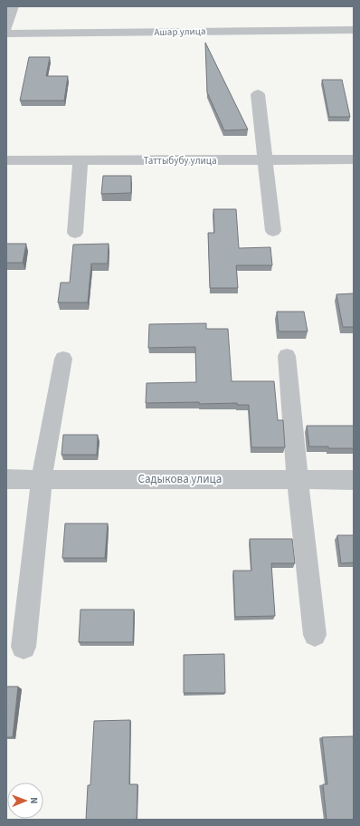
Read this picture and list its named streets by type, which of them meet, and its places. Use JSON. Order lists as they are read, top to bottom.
{
  "streets": {
    "street": ["Ашар улица", "Таттыбубу улица", "Садыкова улица"]
  },
  "north": "right"
}
